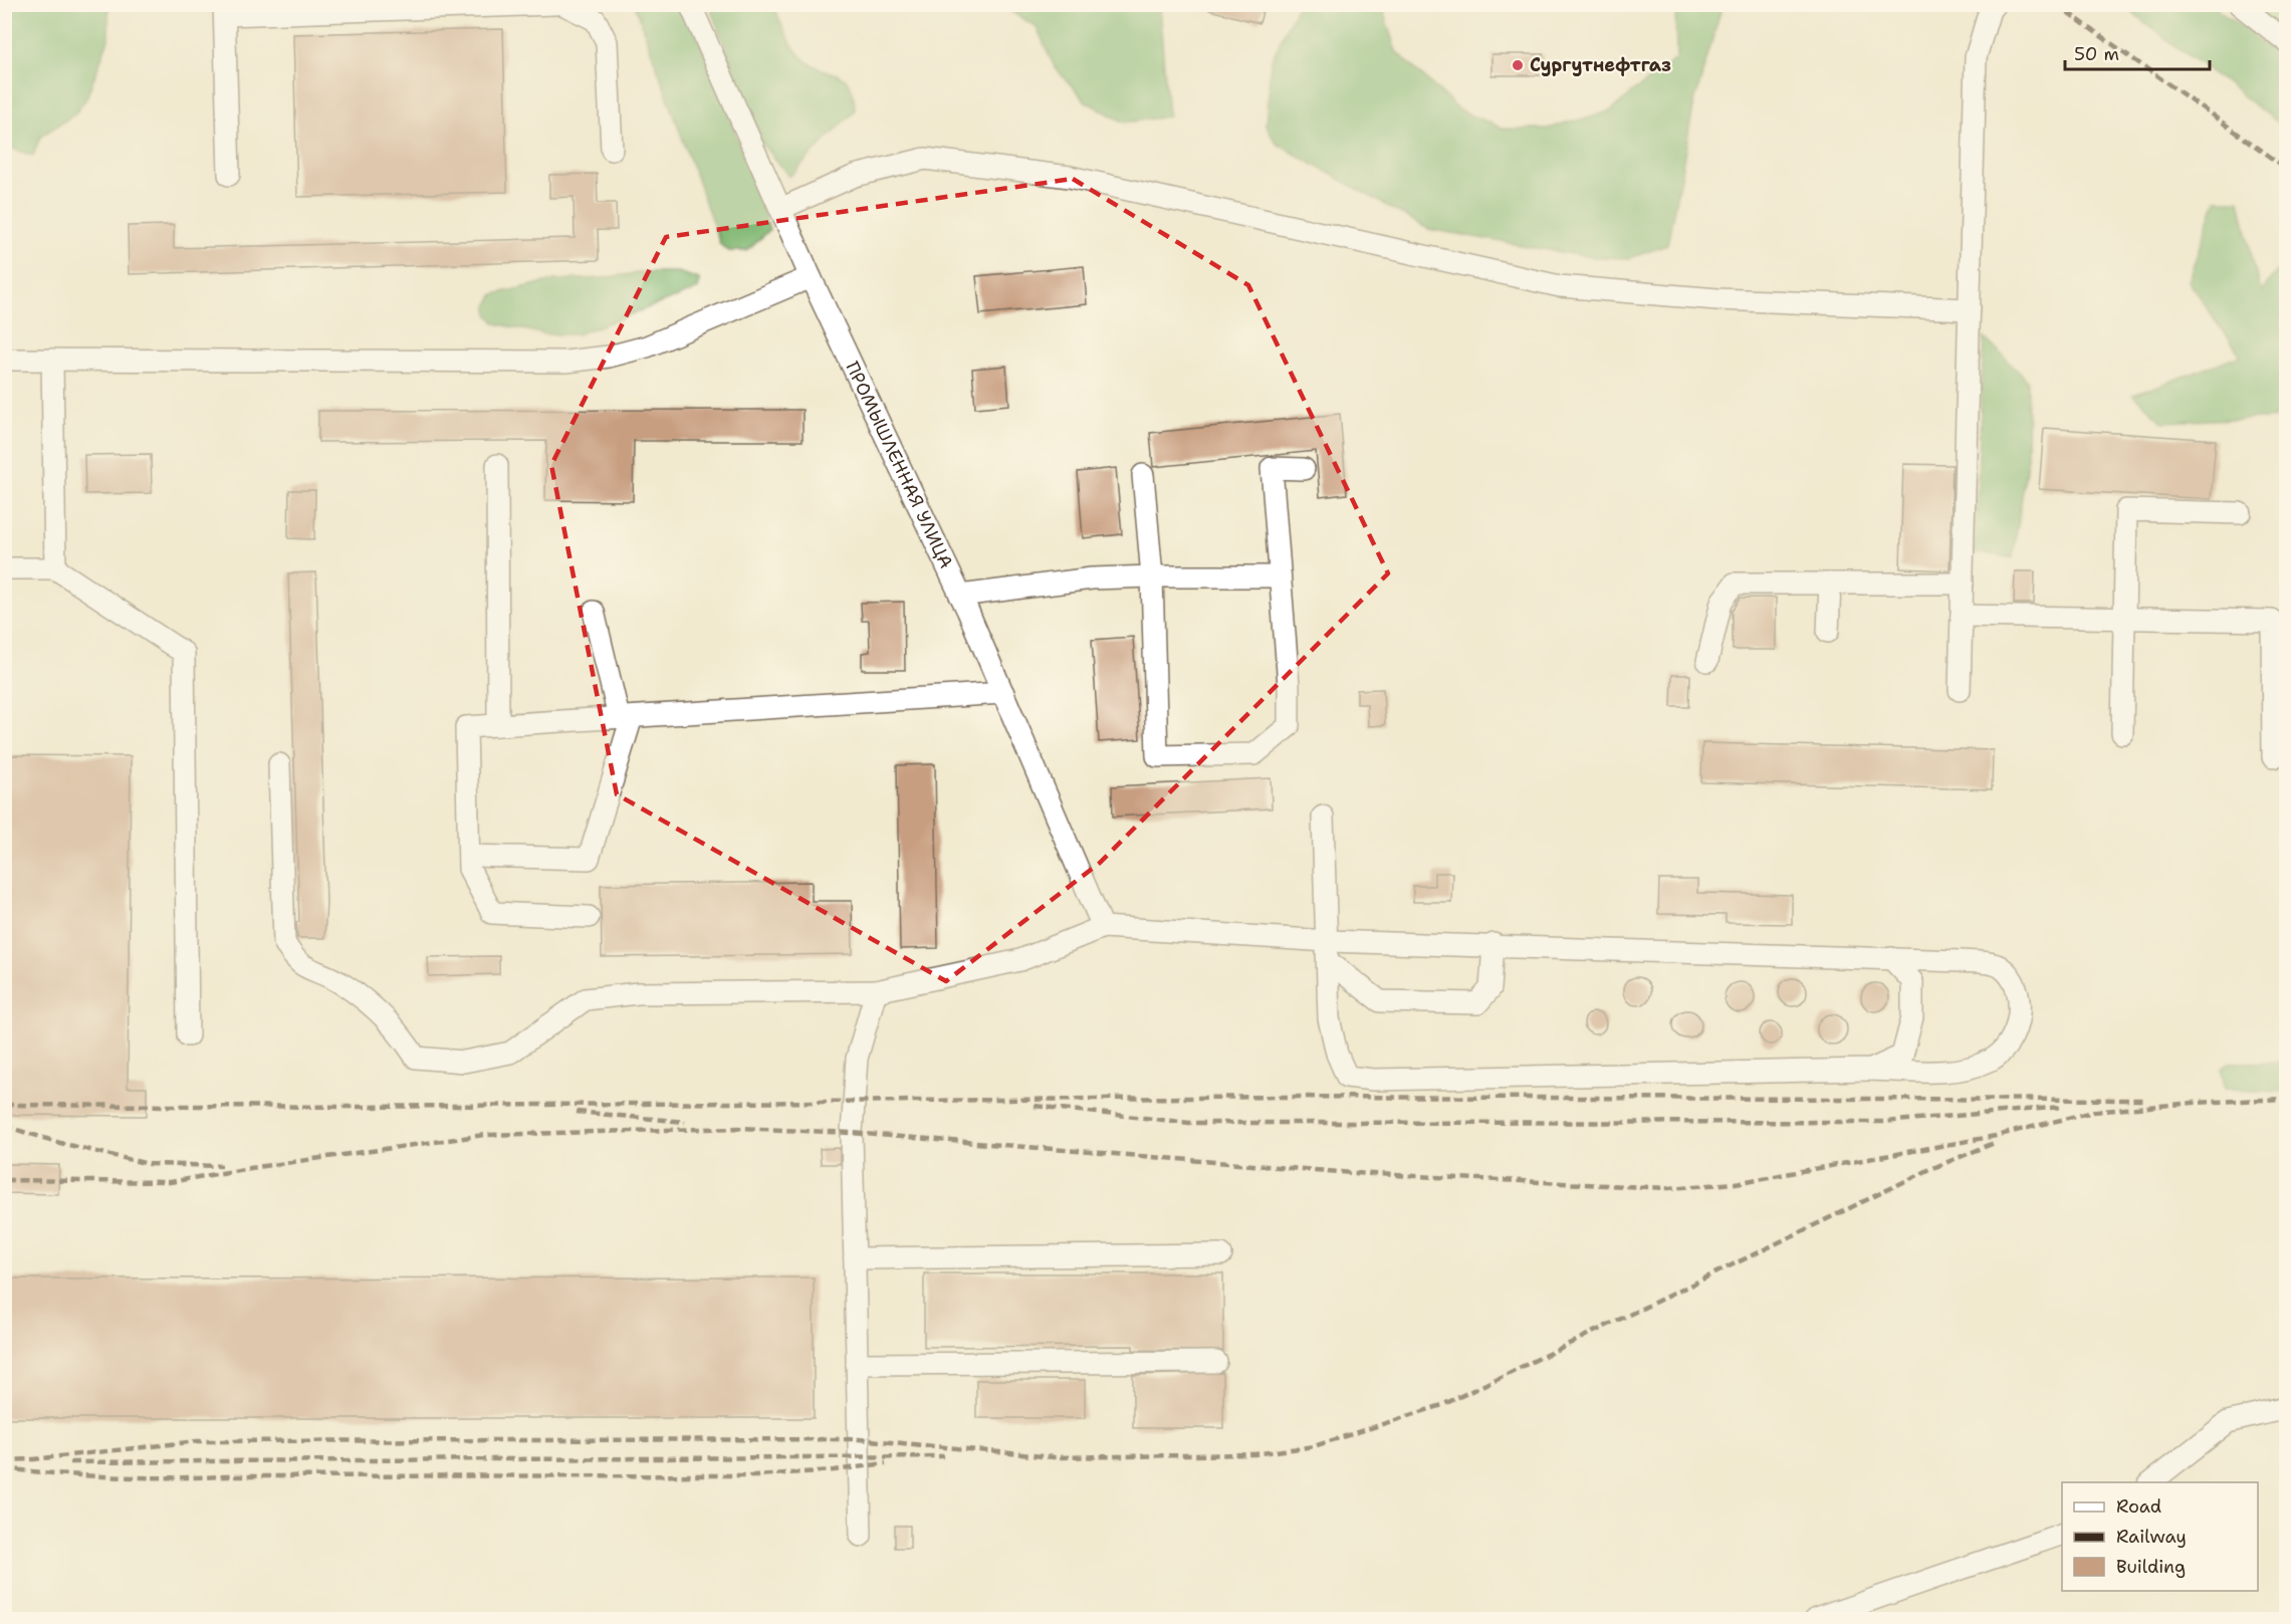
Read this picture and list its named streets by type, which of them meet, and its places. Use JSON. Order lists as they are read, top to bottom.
{
  "streets": {
    "street": ["ПРОМЫШЛЕННАЯ УЛИЦА"]
  },
  "places": ["Сургутнефтгаз"],
  "legend": ["Road", "Railway", "Building"],
  "scale_bar": "50 m"
}
